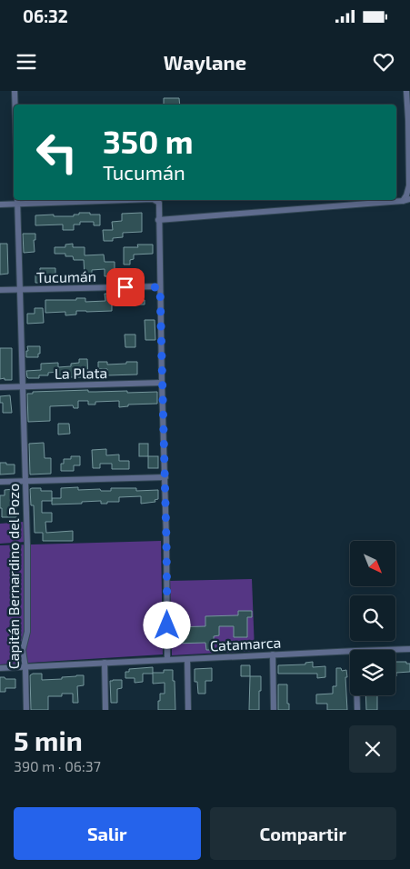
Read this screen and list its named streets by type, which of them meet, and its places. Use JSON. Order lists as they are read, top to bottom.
{
  "streets": {
    "street": [
      "Tucumán",
      "La Plata",
      "Capitán Bernardino del Pozo",
      "Catamarca"
    ]
  },
  "crossings": [
    ["Tucumán", "Capitán Bernardino del Pozo"],
    ["La Plata", "Capitán Bernardino del Pozo"],
    ["Capitán Bernardino del Pozo", "Catamarca"]
  ],
  "north": "bottom right",
  "page": {
    "status": "06:32",
    "header": "Waylane",
    "turn": ["350 m", "Tucumán"],
    "heading": ["5 min", "390 m · 06:37"],
    "buttons": ["Salir", "Compartir"]
  }
}
